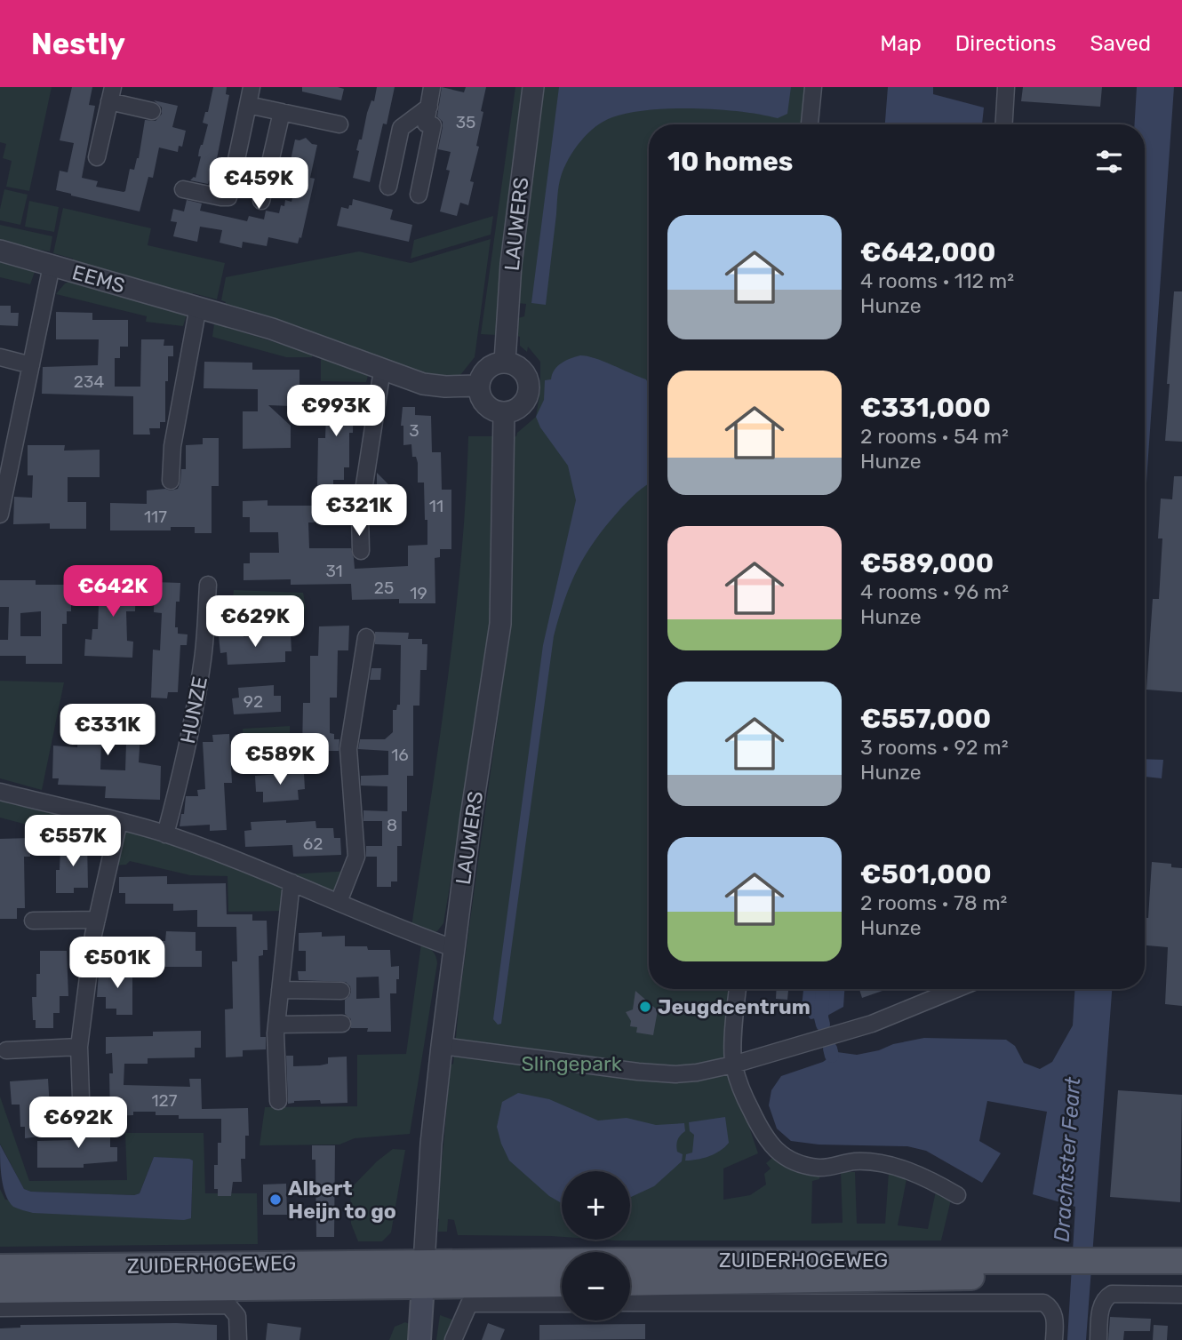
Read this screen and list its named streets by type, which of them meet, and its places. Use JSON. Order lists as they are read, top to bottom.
{
  "streets": {
    "main road": ["ZUIDERHOGEWEG"],
    "street": ["LAUWERS", "EEMS", "HUNZE"]
  },
  "crossings": [
    ["LAUWERS", "EEMS"],
    ["LAUWERS", "ZUIDERHOGEWEG"]
  ],
  "water": ["Drachtster Feart"],
  "parks": ["Slingepark"],
  "places": ["Jeugdcentrum", "Albert Heijn to go"],
  "house_numbers": [
    "35",
    "234",
    "3",
    "11",
    "117",
    "31",
    "25",
    "19",
    "92",
    "16",
    "8",
    "62",
    "127"
  ],
  "page": {
    "header": "Nestly",
    "nav": ["Map", "Directions", "Saved"],
    "heading": "10 homes",
    "price": [
      "€459K",
      "€993K",
      "€321K",
      "€642K",
      "€629K",
      "€331K",
      "€589K",
      "€557K",
      "€501K",
      "€692K"
    ],
    "list": [
      {
        "name": "€642,000",
        "note": "4 rooms · 112 m² · Hunze"
      },
      {
        "name": "€331,000",
        "note": "2 rooms · 54 m² · Hunze"
      },
      {
        "name": "€589,000",
        "note": "4 rooms · 96 m² · Hunze"
      },
      {
        "name": "€557,000",
        "note": "3 rooms · 92 m² · Hunze"
      },
      {
        "name": "€501,000",
        "note": "2 rooms · 78 m² · Hunze"
      }
    ],
    "map_buttons": ["+", "−"]
  }
}
